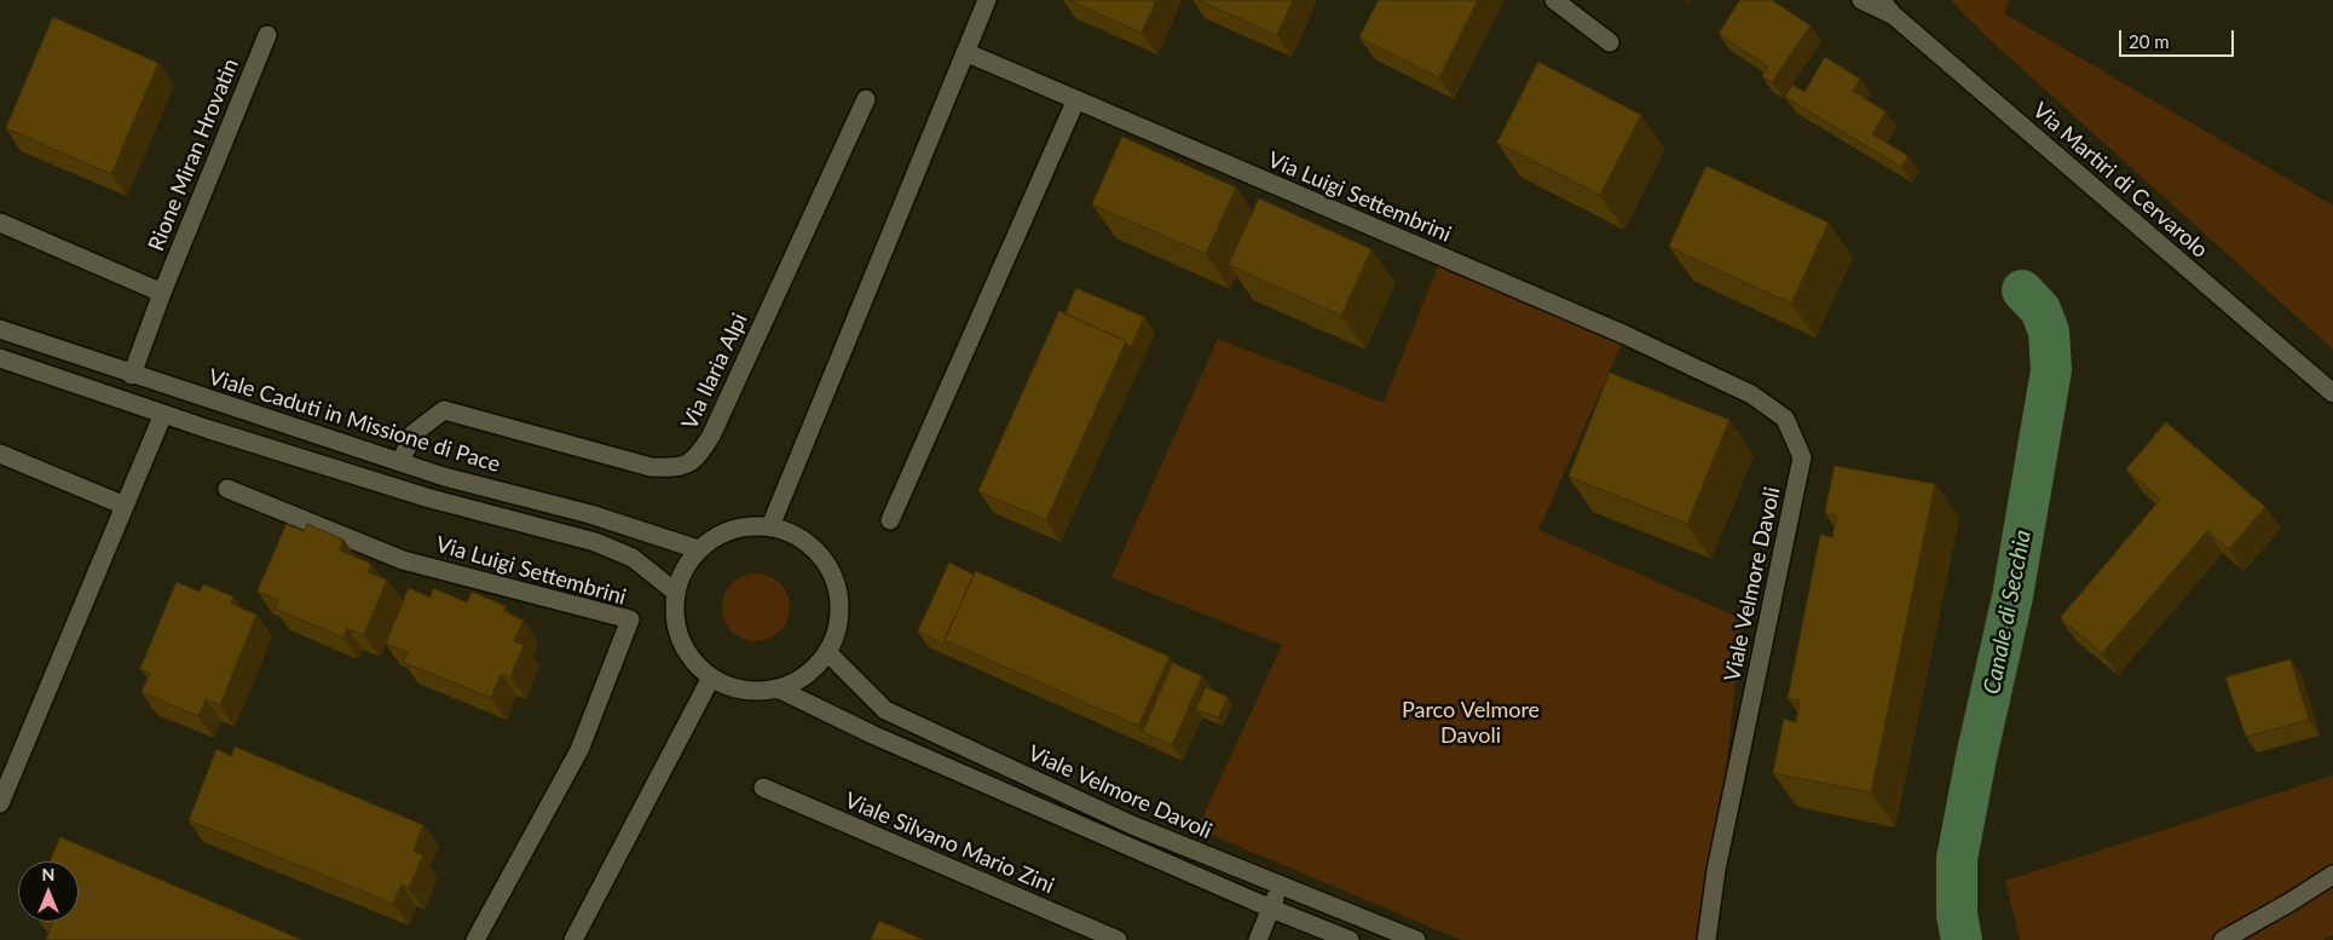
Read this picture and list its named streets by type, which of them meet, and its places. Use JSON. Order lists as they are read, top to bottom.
{
  "streets": {
    "street": [
      "Rione Miran Hrovatin",
      "Via Martiri di Cervarolo",
      "Via Luigi Settembrini",
      "Via Ilaria Alpi",
      "Viale Caduti in Missione di Pace",
      "Viale Velmore Davoli",
      "Viale Silvano Mario Zini"
    ]
  },
  "crossings": [
    ["Rione Miran Hrovatin", "Viale Caduti in Missione di Pace"],
    ["Via Luigi Settembrini", "Viale Velmore Davoli"],
    ["Via Ilaria Alpi", "Viale Caduti in Missione di Pace"],
    ["Viale Caduti in Missione di Pace", "Viale Velmore Davoli"]
  ],
  "water": ["Canale di Secchia"],
  "parks": ["Parco Velmore Davoli"],
  "scale_bar": "20 m",
  "north": "top"
}
